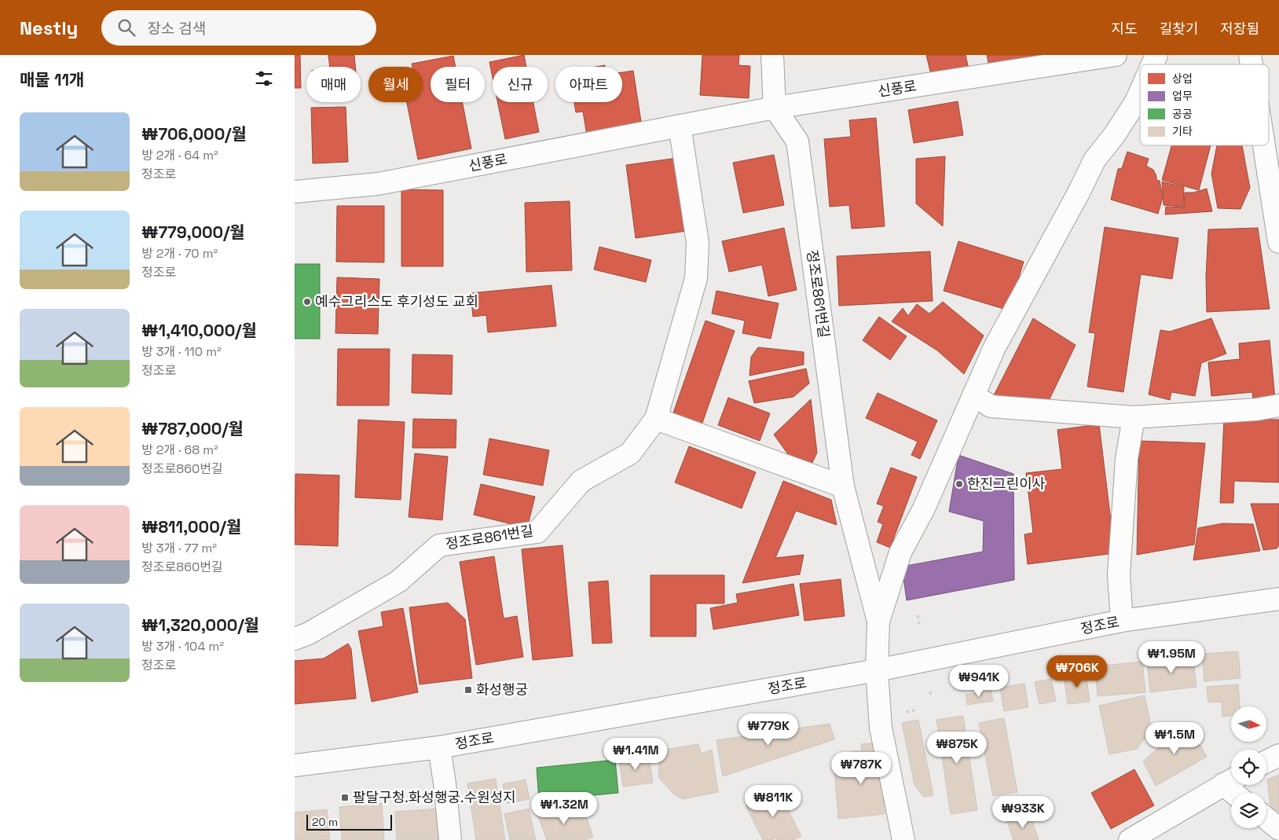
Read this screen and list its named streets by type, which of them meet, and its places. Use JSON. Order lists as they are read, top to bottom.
{
  "streets": {
    "street": ["신풍로", "정조로861번길", "정조로"]
  },
  "crossings": [
    ["신풍로", "정조로861번길"],
    ["정조로861번길", "정조로"]
  ],
  "places": {
    "other": ["예수그리스도 후기성도 교회", "한진그린이사"],
    "transit": ["화성행궁", "팔달구청.화성행궁.수원성지"]
  },
  "legend": [
    "상업",
    "업무",
    "공공",
    "기타"
  ],
  "scale_bar": "20 m",
  "north": "right",
  "page": {
    "header": "Nestly",
    "search": "장소 검색",
    "nav": ["지도", "길찾기", "저장됨"],
    "heading": "매물 11개",
    "chip": [
      "매매",
      "월세",
      "필터",
      "신규",
      "아파트"
    ],
    "list": [
      {
        "name": "₩706,000/월",
        "note": "방 2개 · 64 m² · 정조로"
      },
      {
        "name": "₩779,000/월",
        "note": "방 2개 · 70 m² · 정조로"
      },
      {
        "name": "₩1,410,000/월",
        "note": "방 3개 · 110 m² · 정조로"
      },
      {
        "name": "₩787,000/월",
        "note": "방 2개 · 68 m² · 정조로860번길"
      },
      {
        "name": "₩811,000/월",
        "note": "방 3개 · 77 m² · 정조로860번길"
      },
      {
        "name": "₩1,320,000/월",
        "note": "방 3개 · 104 m² · 정조로"
      }
    ],
    "price": [
      "₩1.95M",
      "₩706K",
      "₩941K",
      "₩779K",
      "₩1.5M",
      "₩875K",
      "₩1.41M",
      "₩787K",
      "₩811K",
      "₩1.32M",
      "₩933K"
    ],
    "scale": "20 m"
  }
}
